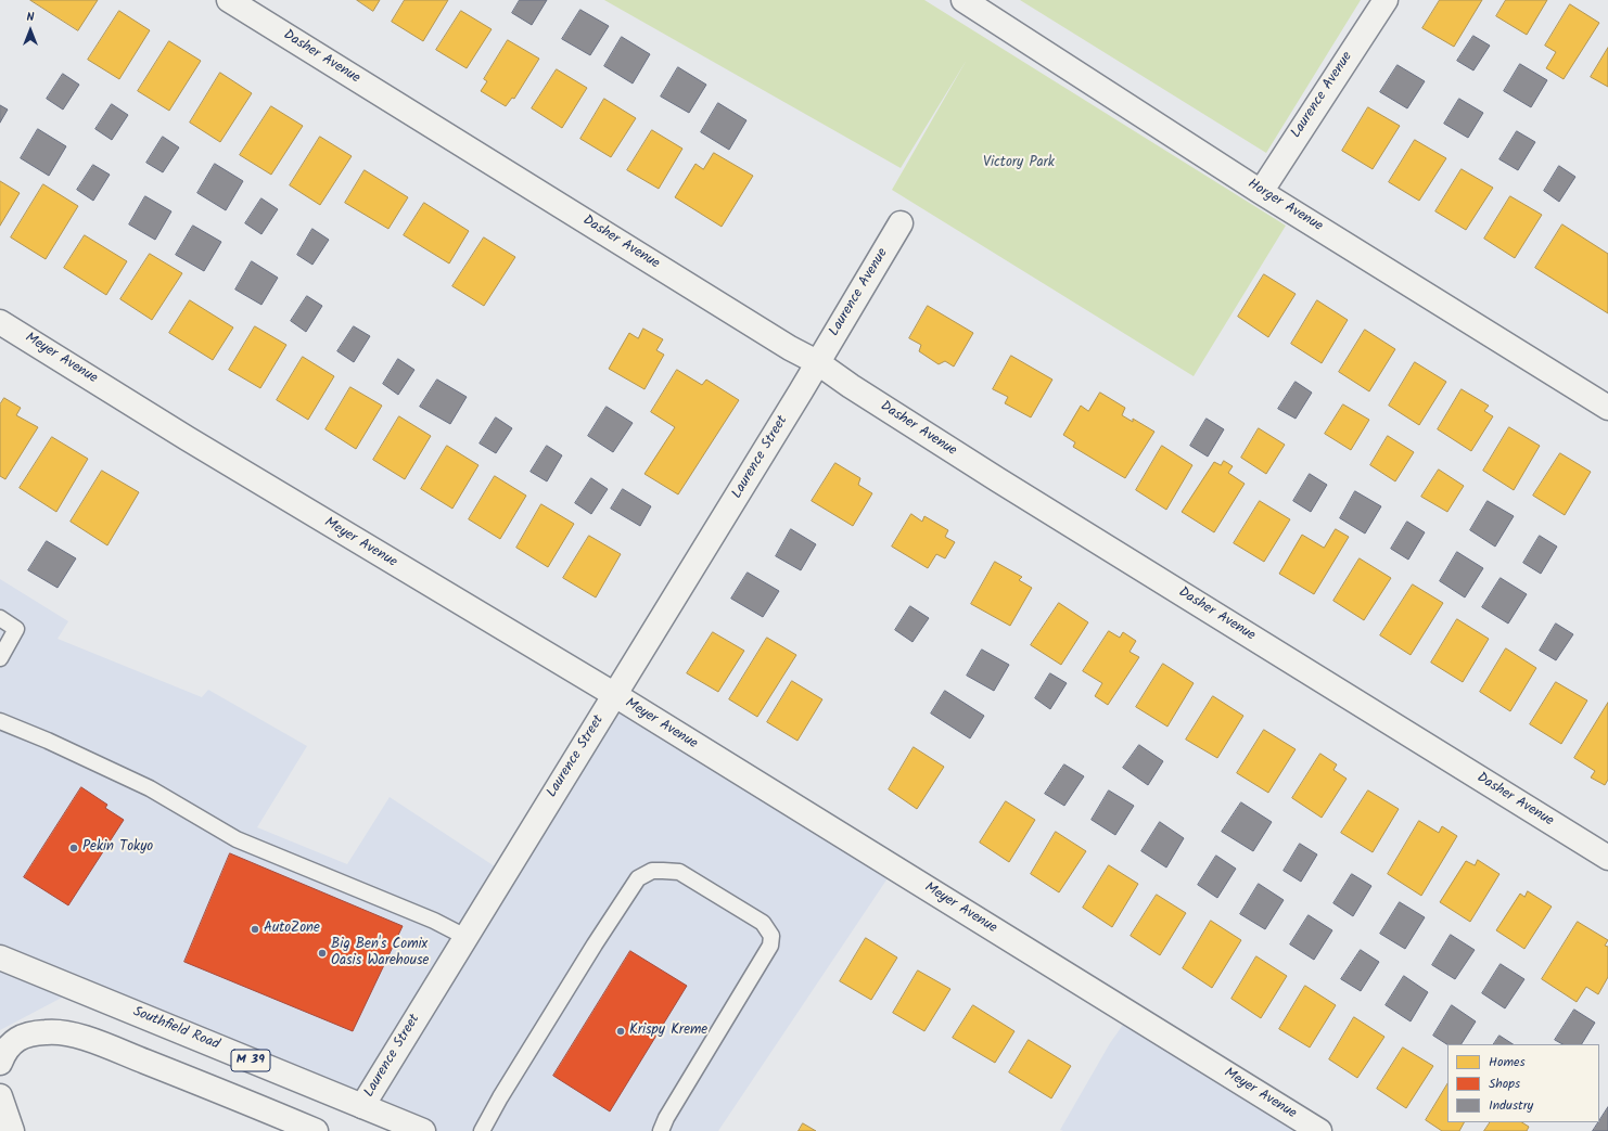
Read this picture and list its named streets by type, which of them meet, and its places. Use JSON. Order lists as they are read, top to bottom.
{
  "streets": {
    "main road": [
      "Dasher Avenue",
      "Laurence Avenue",
      "Horger Avenue",
      "Meyer Avenue",
      "Laurence Street",
      "Southfield Road",
      "M 39"
    ]
  },
  "crossings": [
    ["Dasher Avenue", "Laurence Avenue"],
    ["Dasher Avenue", "Laurence Street"],
    ["Laurence Avenue", "Horger Avenue"],
    ["Laurence Avenue", "Laurence Street"],
    ["Meyer Avenue", "Laurence Street"],
    ["Laurence Street", "Southfield Road"]
  ],
  "parks": ["Victory Park"],
  "places": [
    "Pekin Tokyo",
    "AutoZone",
    "Big Ben's Comix Oasis Warehouse",
    "Krispy Kreme"
  ],
  "legend": ["Homes", "Shops", "Industry"],
  "north": "top"
}
